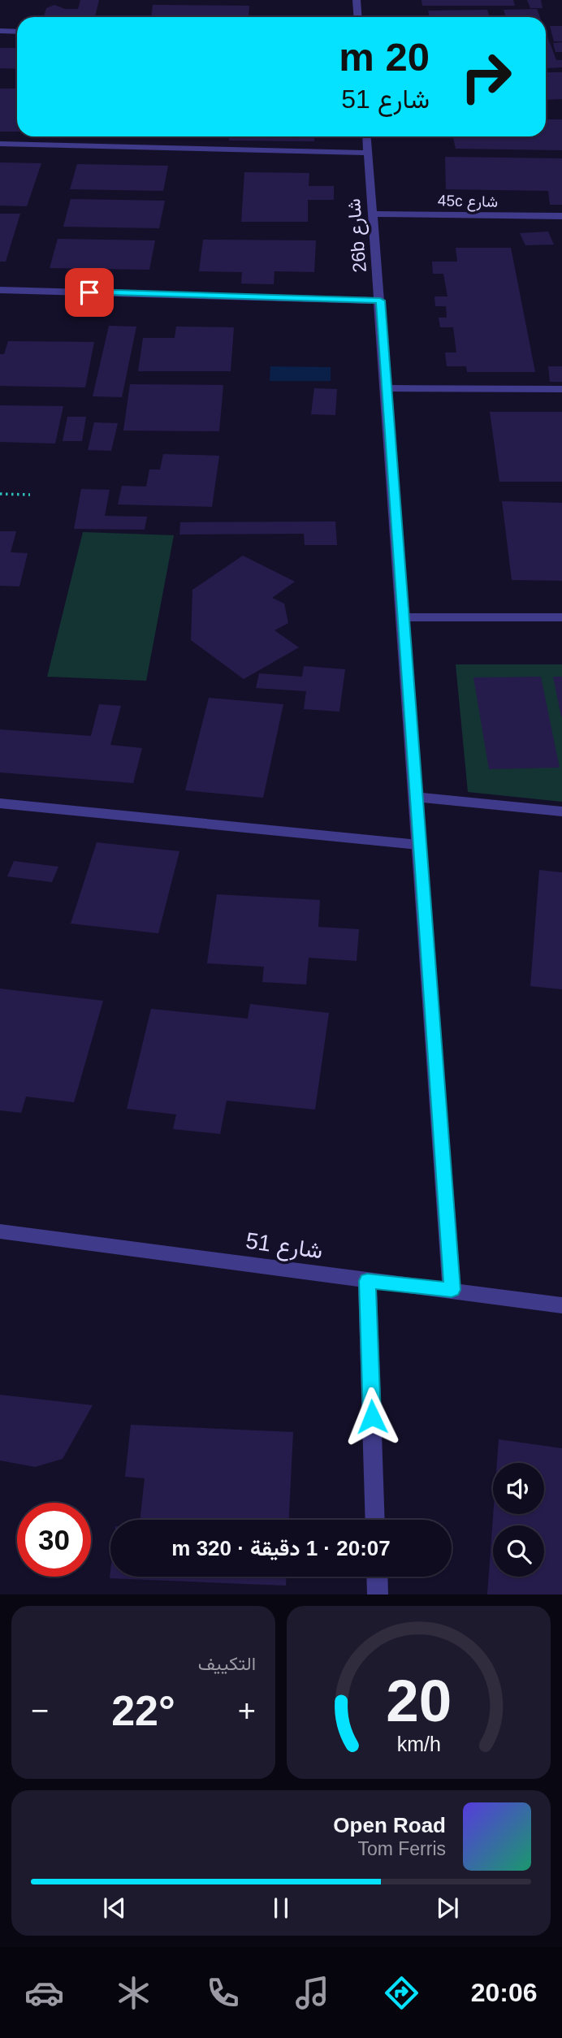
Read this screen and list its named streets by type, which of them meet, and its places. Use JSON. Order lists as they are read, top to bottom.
{
  "streets": {
    "street": ["45c شارع", "26b شارع", "شارع 51"]
  },
  "crossings": [
    ["45c شارع", "26b شارع"],
    ["26b شارع", "شارع 51"]
  ],
  "page": {
    "turn": ["20 m", "شارع 51"],
    "limit": "30",
    "trip": "20:07 · 1 دقيقة · 320 m",
    "tile": "التكييف",
    "heat": ["−", "22°", "+"],
    "song": ["Open Road", "Tom Ferris"],
    "tabs": "20:06",
    "gauge": ["20", "km/h"]
  }
}
